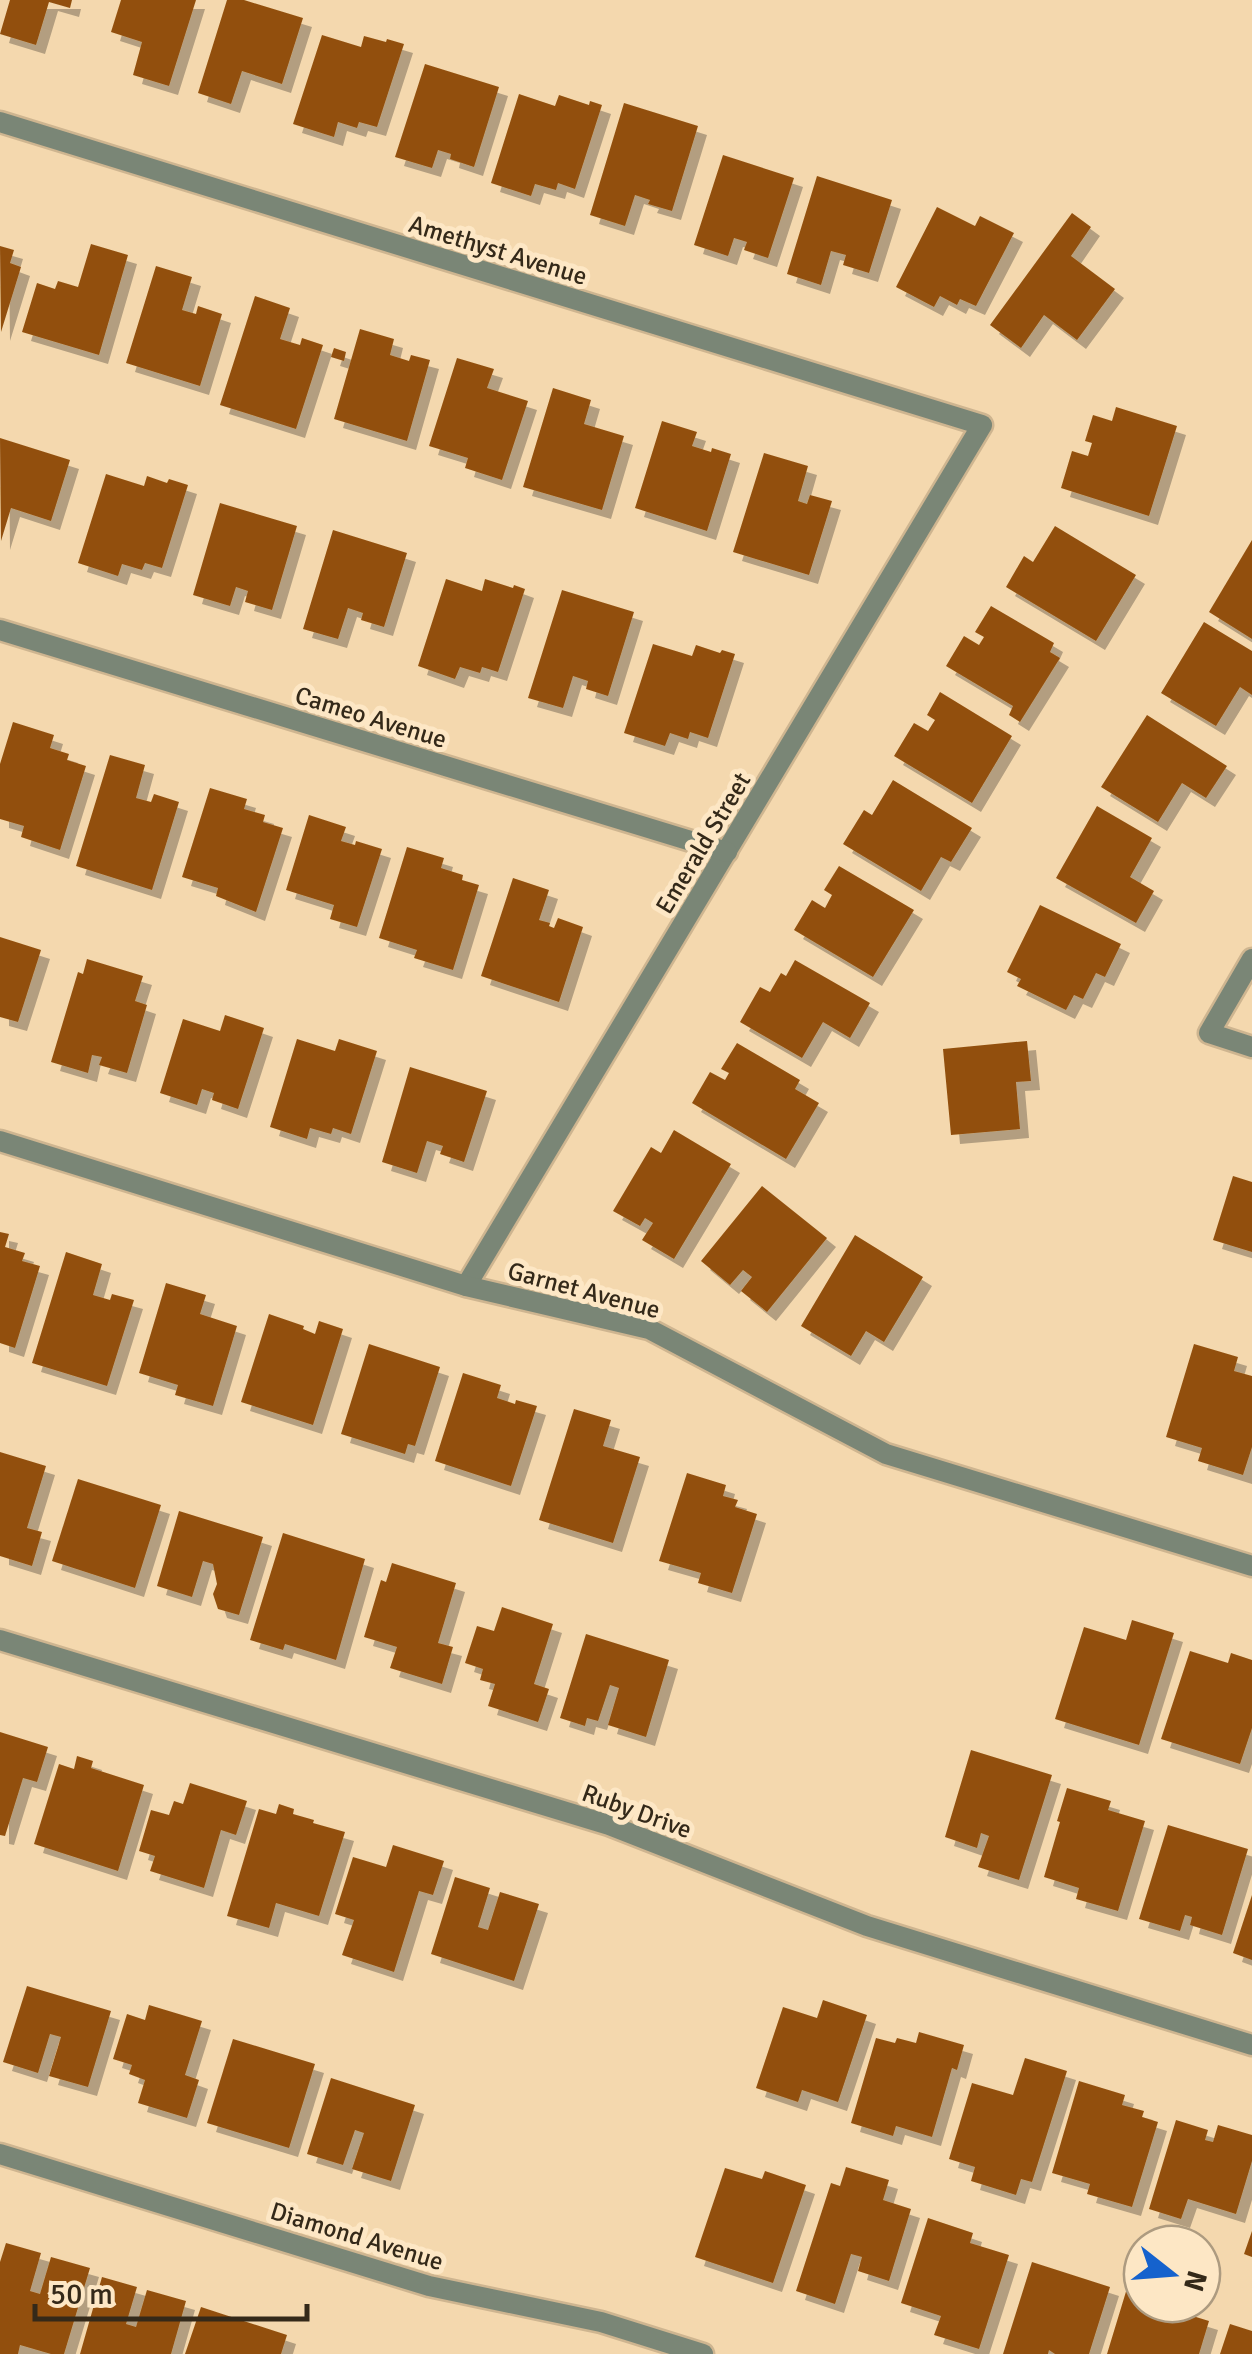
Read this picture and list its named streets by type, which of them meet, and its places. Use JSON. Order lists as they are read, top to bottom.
{
  "streets": {
    "street": [
      "Amethyst Avenue",
      "Cameo Avenue",
      "Emerald Street",
      "Garnet Avenue",
      "Ruby Drive",
      "Diamond Avenue"
    ]
  },
  "crossings": [
    ["Amethyst Avenue", "Emerald Street"],
    ["Cameo Avenue", "Emerald Street"],
    ["Emerald Street", "Garnet Avenue"]
  ],
  "scale_bar": "50 m",
  "north": "right"
}
